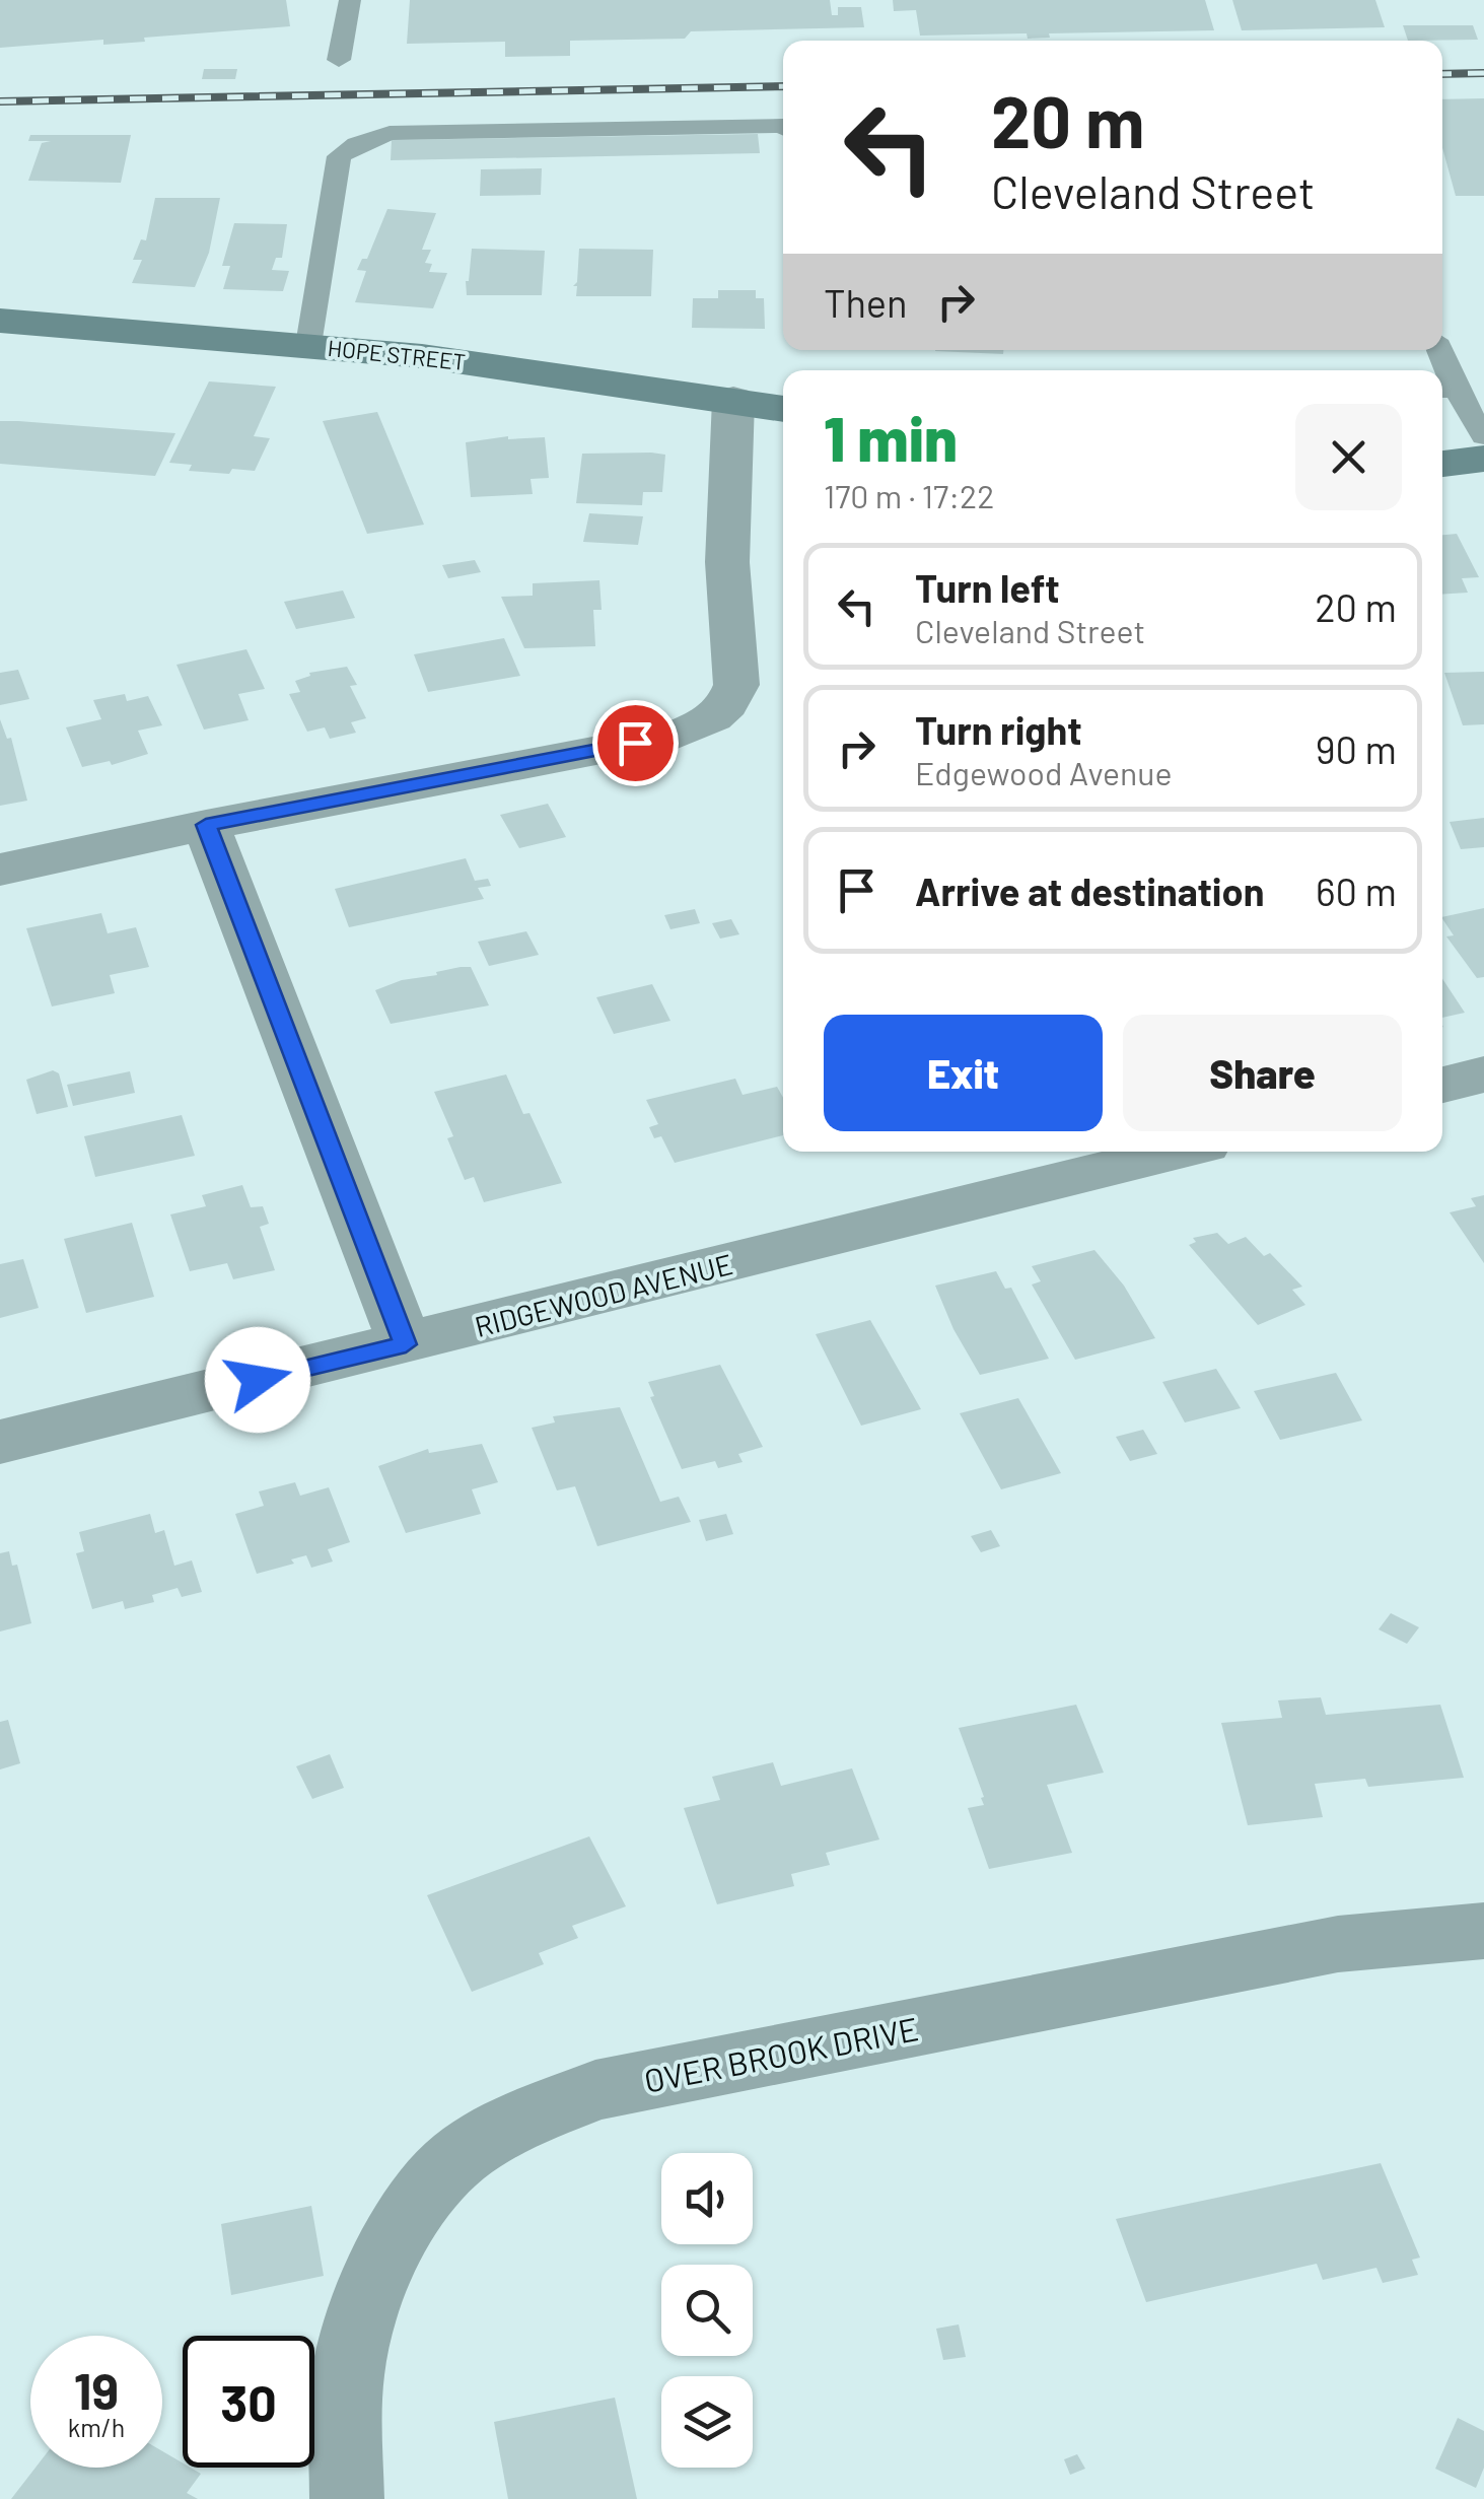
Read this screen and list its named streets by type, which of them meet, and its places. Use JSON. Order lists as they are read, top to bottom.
{
  "streets": {
    "main road": ["HOPE STREET"],
    "street": ["RIDGEWOOD AVENUE", "OVER BROOK DRIVE"]
  },
  "page": {
    "turn": ["20 m", "Cleveland Street"],
    "then": "Then",
    "heading": ["1 min", "170 m · 17:22"],
    "list": [
      {
        "name": "Turn left",
        "note": "Cleveland Street",
        "value": "20 m"
      },
      {
        "name": "Turn right",
        "note": "Edgewood Avenue",
        "value": "90 m"
      },
      {
        "name": "Arrive at destination",
        "value": "60 m"
      }
    ],
    "buttons": ["Exit", "Share"],
    "speed": "19 km/h",
    "limit": "30"
  }
}
